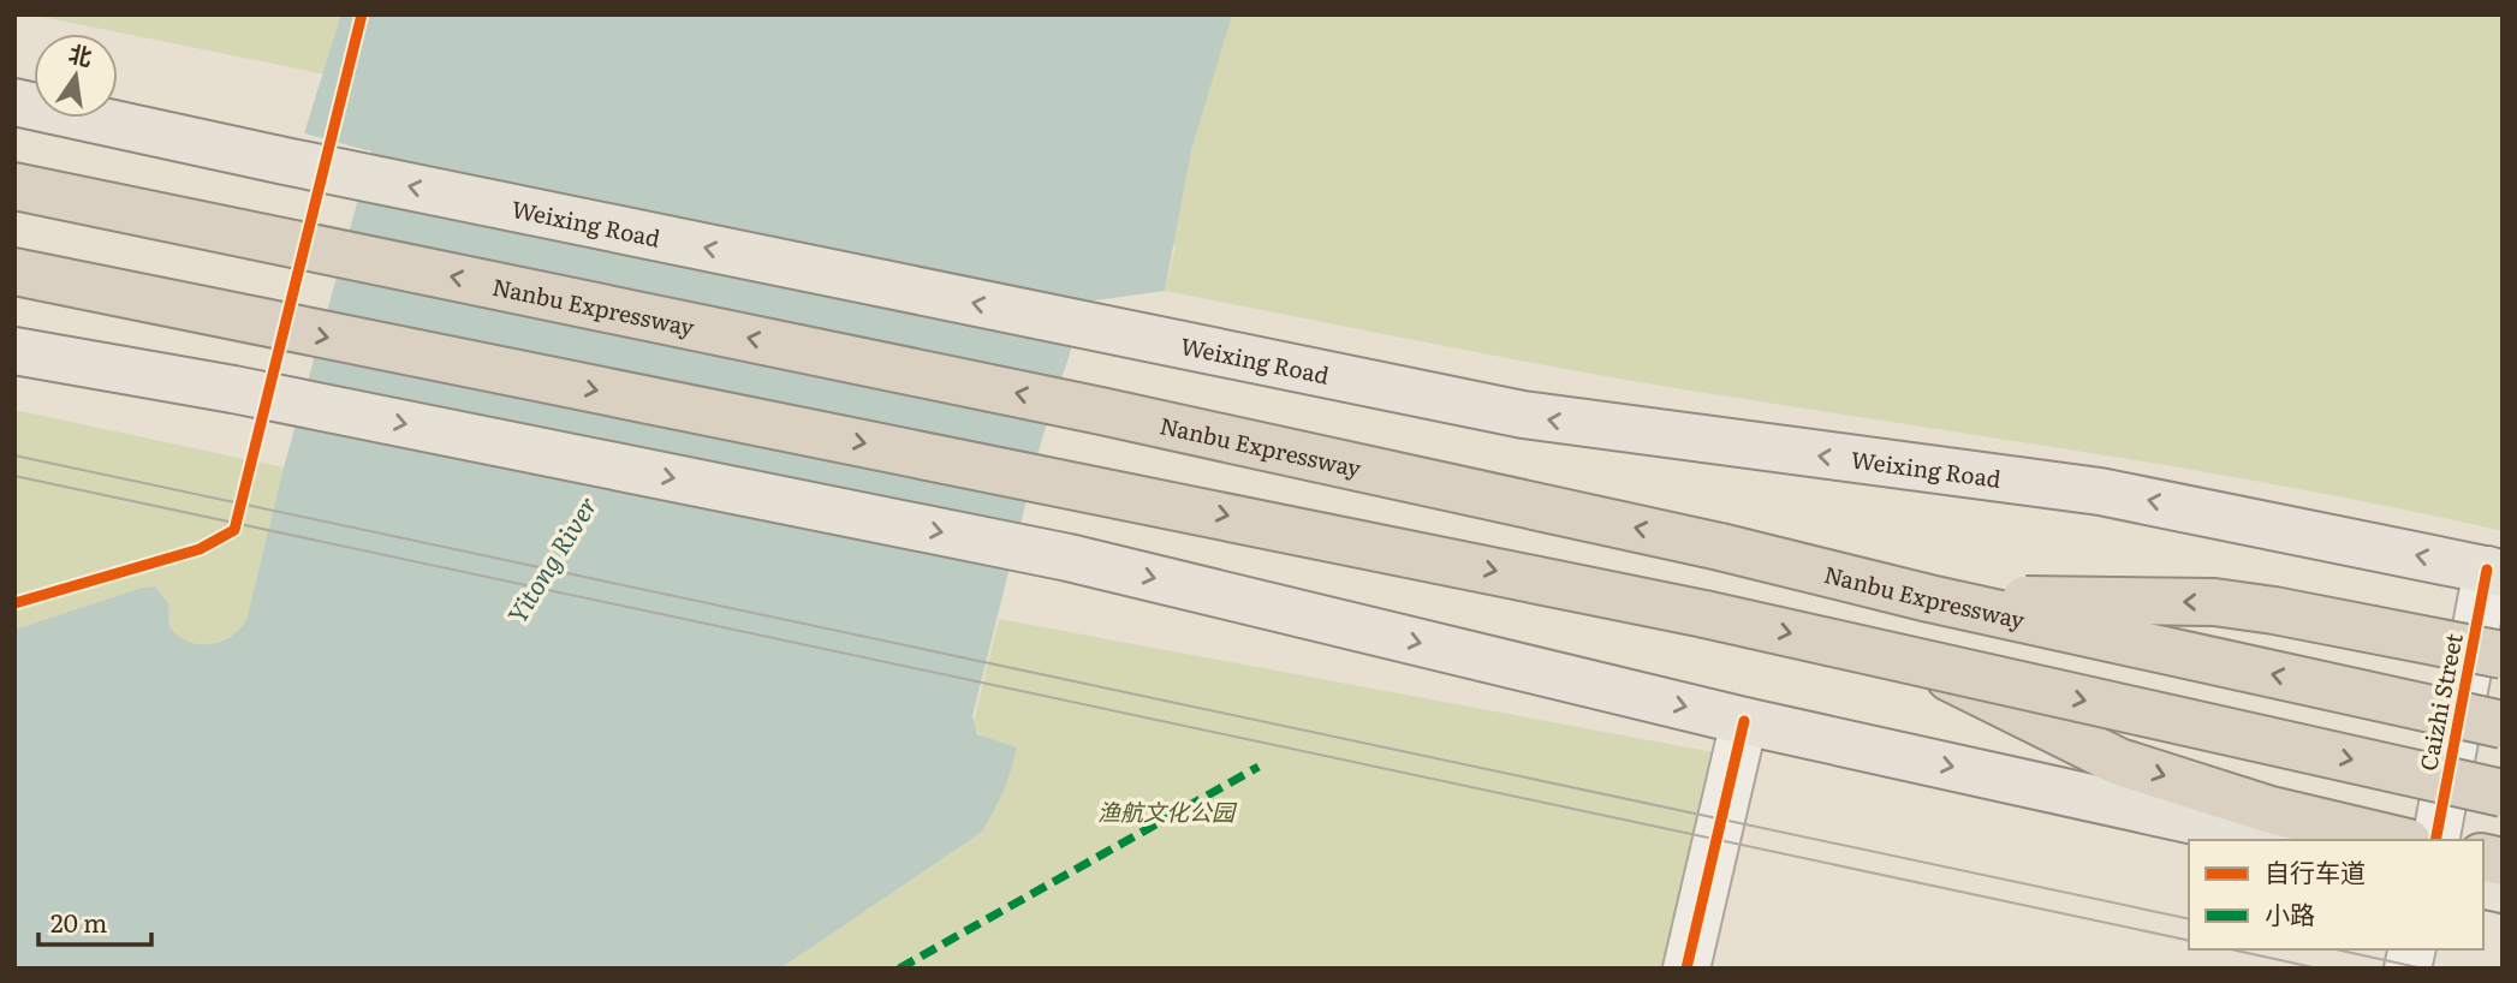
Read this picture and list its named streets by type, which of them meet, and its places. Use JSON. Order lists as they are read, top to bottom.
{
  "streets": {
    "highway": ["Nanbu Expressway"],
    "main road": ["Weixing Road"],
    "street": ["Caizhi Street"]
  },
  "crossings": [
    ["Weixing Road", "Caizhi Street"]
  ],
  "water": ["Yitong River"],
  "parks": ["渔航文化公园"],
  "legend": ["自行车道", "小路"],
  "scale_bar": "20 m",
  "north": "top"
}
